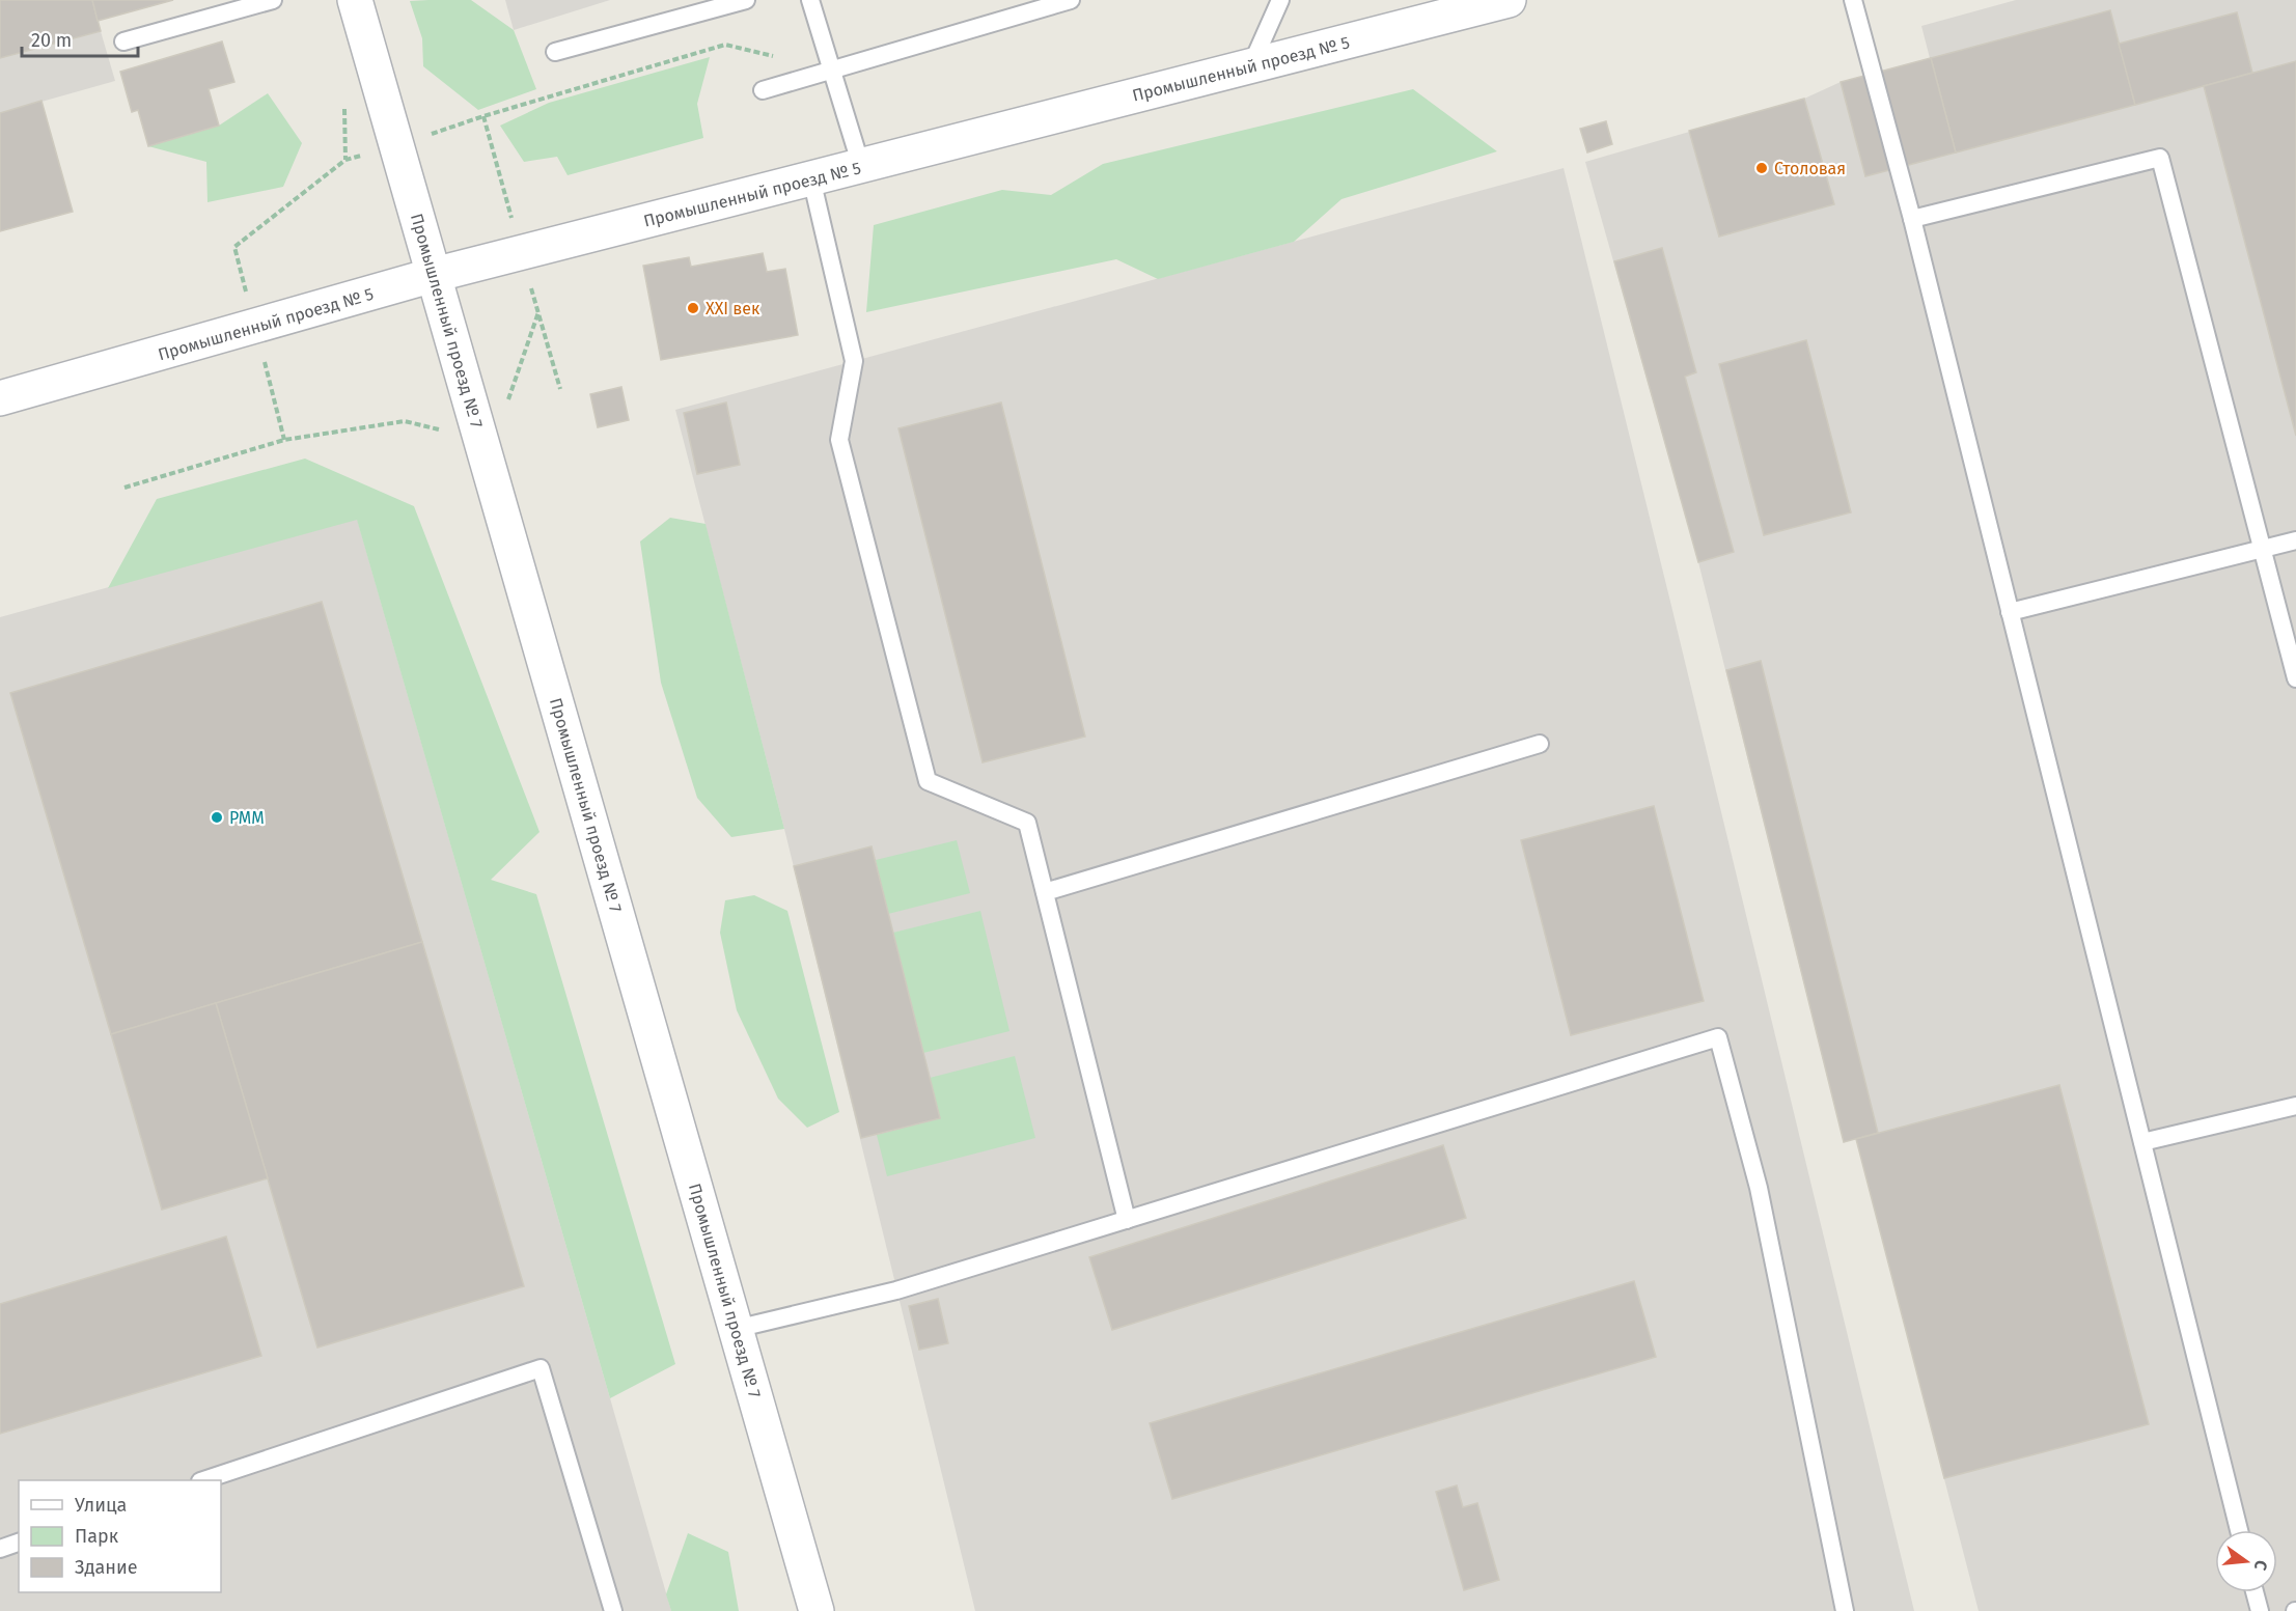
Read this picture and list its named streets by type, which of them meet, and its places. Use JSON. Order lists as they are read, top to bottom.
{
  "streets": {
    "street": ["Промышленный проезд № 5", "Промышленный проезд № 7"]
  },
  "crossings": [
    ["Промышленный проезд № 5", "Промышленный проезд № 7"]
  ],
  "places": ["Столовая", "XXI век", "РММ"],
  "legend": ["Улица", "Парк", "Здание"],
  "scale_bar": "20 m",
  "north": "right"
}
